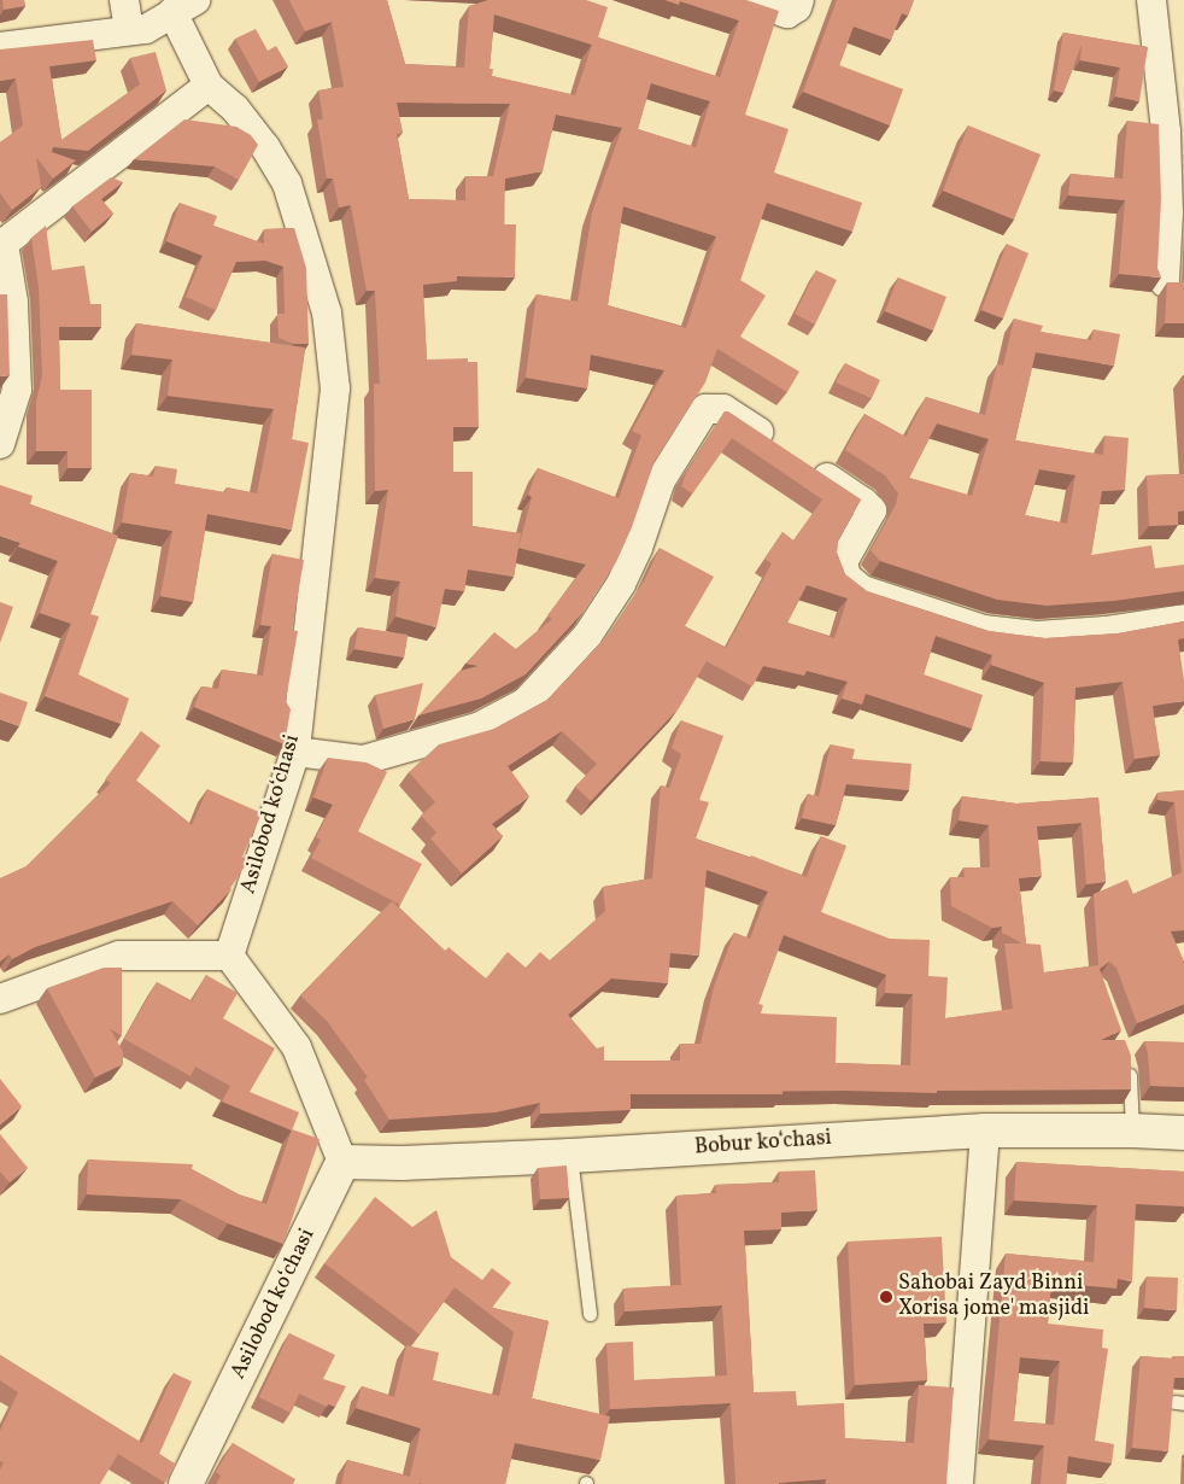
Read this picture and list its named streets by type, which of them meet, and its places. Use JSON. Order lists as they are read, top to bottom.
{
  "streets": {
    "street": ["Asilobod koʻchasi", "Bobur koʻchasi"]
  },
  "crossings": [
    ["Asilobod koʻchasi", "Bobur koʻchasi"]
  ],
  "places": ["Sahobai Zayd Binni Xorisa jome' masjidi"]
}
